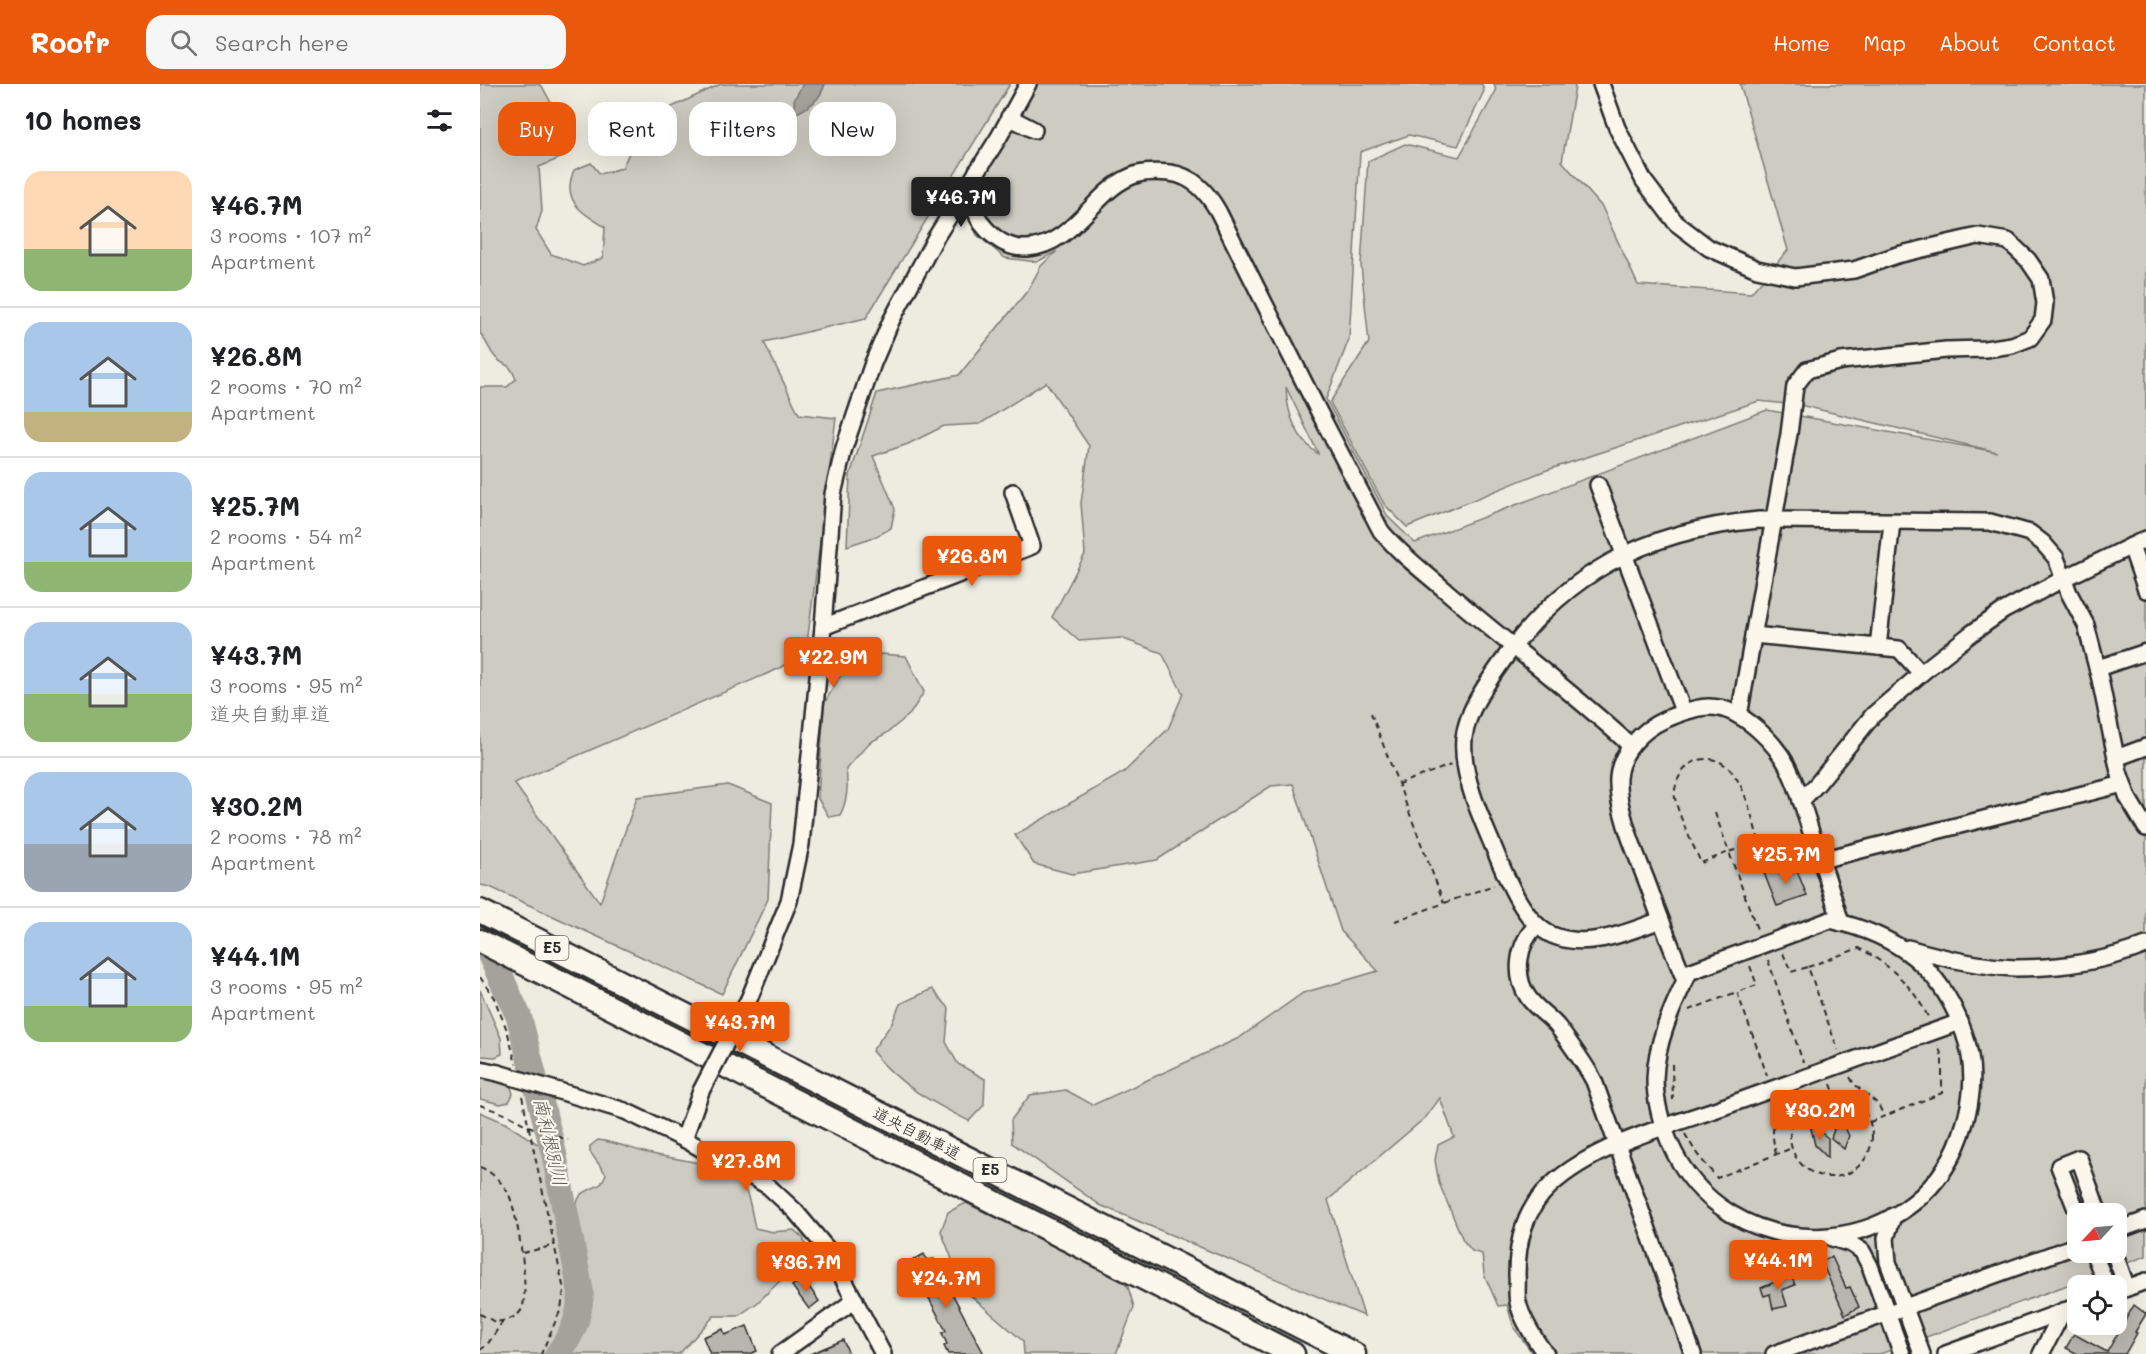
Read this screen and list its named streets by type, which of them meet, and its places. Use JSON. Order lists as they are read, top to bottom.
{
  "streets": {
    "highway": ["E5", "道央自動車道"]
  },
  "water": ["南利根別川"],
  "north": "bottom left",
  "page": {
    "header": "Roofr",
    "search": "Search here",
    "nav": [
      "Home",
      "Map",
      "About",
      "Contact"
    ],
    "heading": "10 homes",
    "chip": [
      "Buy",
      "Rent",
      "Filters",
      "New"
    ],
    "list": [
      {
        "name": "¥46.7M",
        "note": "3 rooms · 107 m² · Apartment"
      },
      {
        "name": "¥26.8M",
        "note": "2 rooms · 70 m² · Apartment"
      },
      {
        "name": "¥25.7M",
        "note": "2 rooms · 54 m² · Apartment"
      },
      {
        "name": "¥43.7M",
        "note": "3 rooms · 95 m² · 道央自動車道"
      },
      {
        "name": "¥30.2M",
        "note": "2 rooms · 78 m² · Apartment"
      },
      {
        "name": "¥44.1M",
        "note": "3 rooms · 95 m² · Apartment"
      }
    ],
    "price": [
      "¥46.7M",
      "¥26.8M",
      "¥22.9M",
      "¥25.7M",
      "¥43.7M",
      "¥30.2M",
      "¥27.8M",
      "¥44.1M",
      "¥36.7M",
      "¥24.7M"
    ]
  }
}
